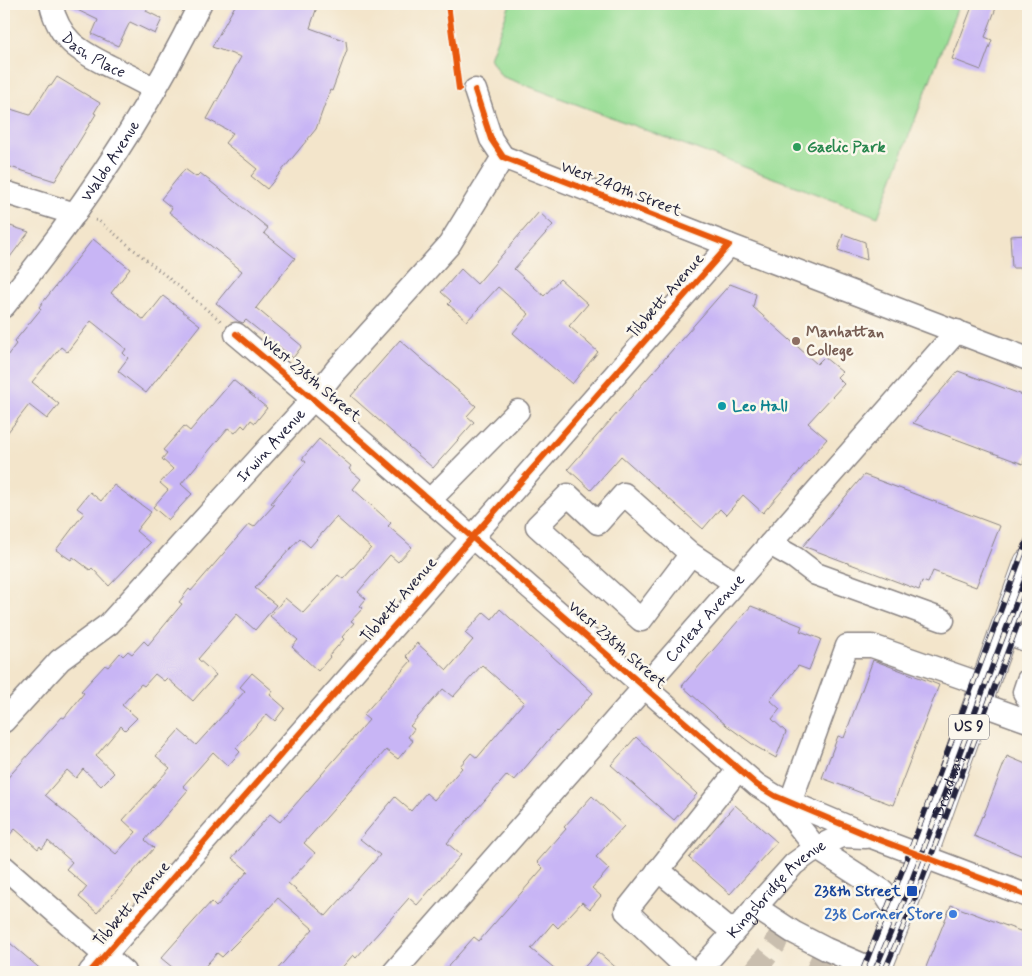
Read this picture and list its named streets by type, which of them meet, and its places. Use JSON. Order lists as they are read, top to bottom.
{
  "streets": {
    "main road": ["US 9", "Broadway"],
    "street": [
      "Dash Place",
      "Waldo Avenue",
      "West 240th Street",
      "Tibbett Avenue",
      "West 238th Street",
      "Irwin Avenue",
      "Corlear Avenue",
      "Kingsbridge Avenue"
    ]
  },
  "crossings": [
    ["Dash Place", "Waldo Avenue"],
    ["West 240th Street", "Tibbett Avenue"],
    ["West 240th Street", "Irwin Avenue"],
    ["West 240th Street", "Corlear Avenue"],
    ["Tibbett Avenue", "West 238th Street"],
    ["West 238th Street", "Irwin Avenue"],
    ["West 238th Street", "Corlear Avenue"],
    ["West 238th Street", "Broadway"],
    ["West 238th Street", "Kingsbridge Avenue"]
  ],
  "places": {
    "other": [
      "Gaelic Park",
      "Manhattan College",
      "Leo Hall",
      "238 Corner Store"
    ],
    "transit": ["238th Street"]
  }
}
